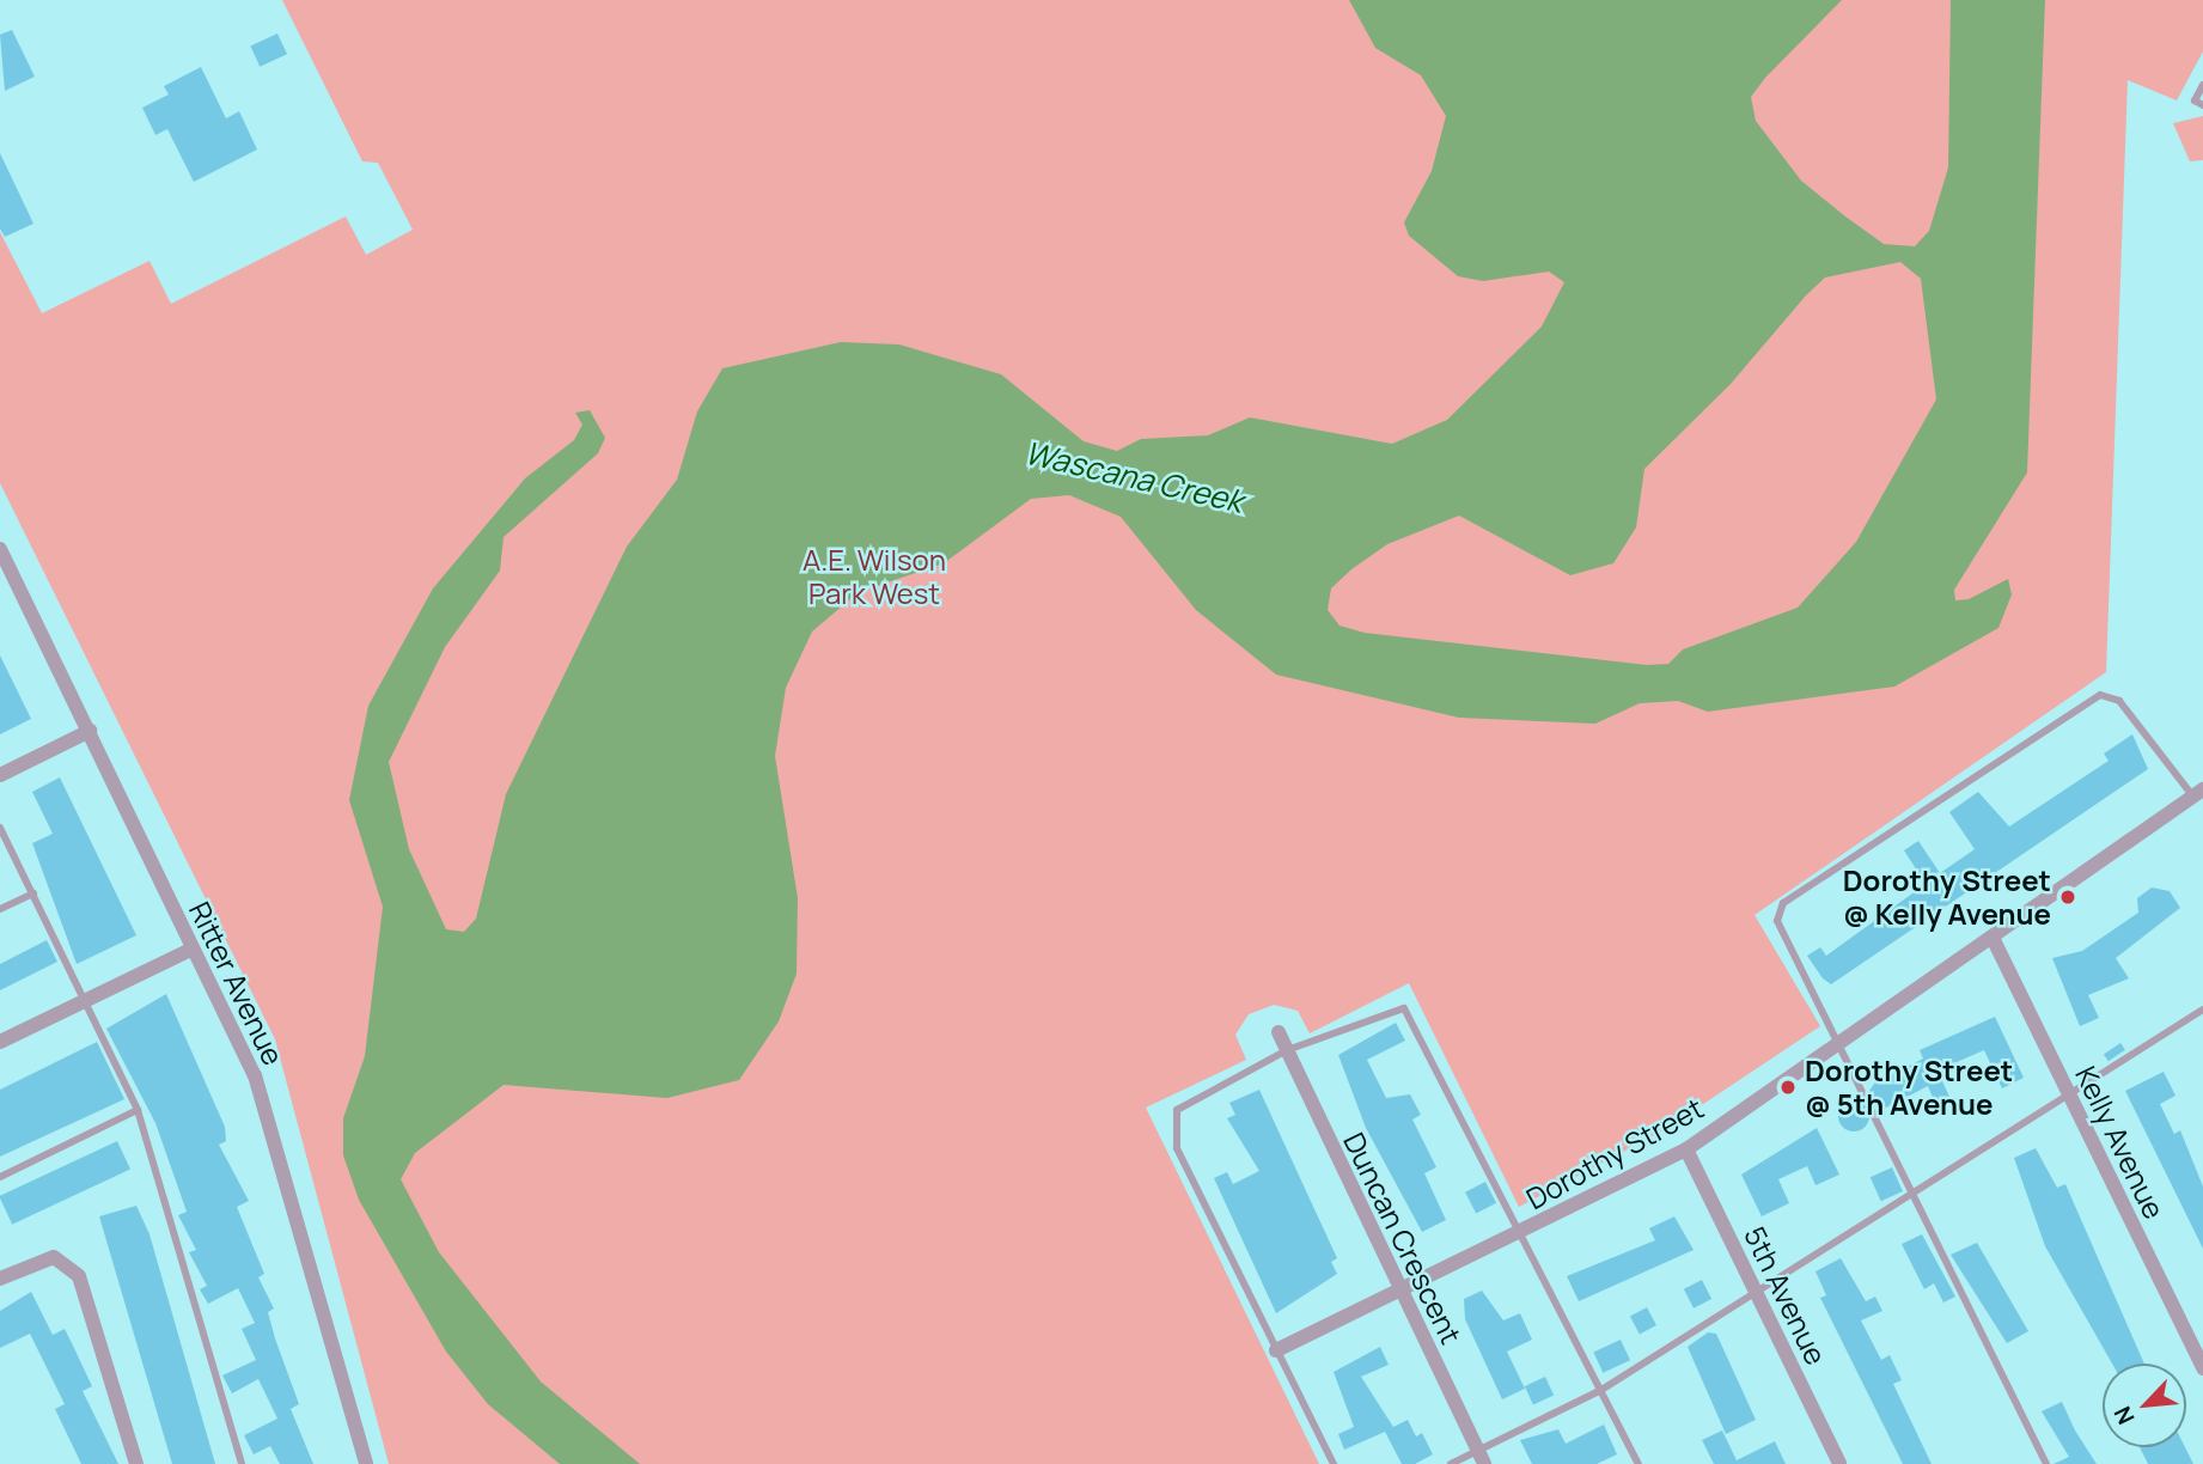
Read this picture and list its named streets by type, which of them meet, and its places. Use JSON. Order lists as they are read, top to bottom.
{
  "streets": {
    "street": [
      "Ritter Avenue",
      "Kelly Avenue",
      "Dorothy Street",
      "Duncan Crescent",
      "5th Avenue"
    ]
  },
  "crossings": [
    ["Kelly Avenue", "Dorothy Street"],
    ["Dorothy Street", "Duncan Crescent"],
    ["Dorothy Street", "5th Avenue"]
  ],
  "water": ["Wascana Creek"],
  "parks": ["A.E. Wilson Park West"],
  "places": ["Dorothy Street @ Kelly Avenue", "Dorothy Street @ 5th Avenue"],
  "north": "bottom left"
}
